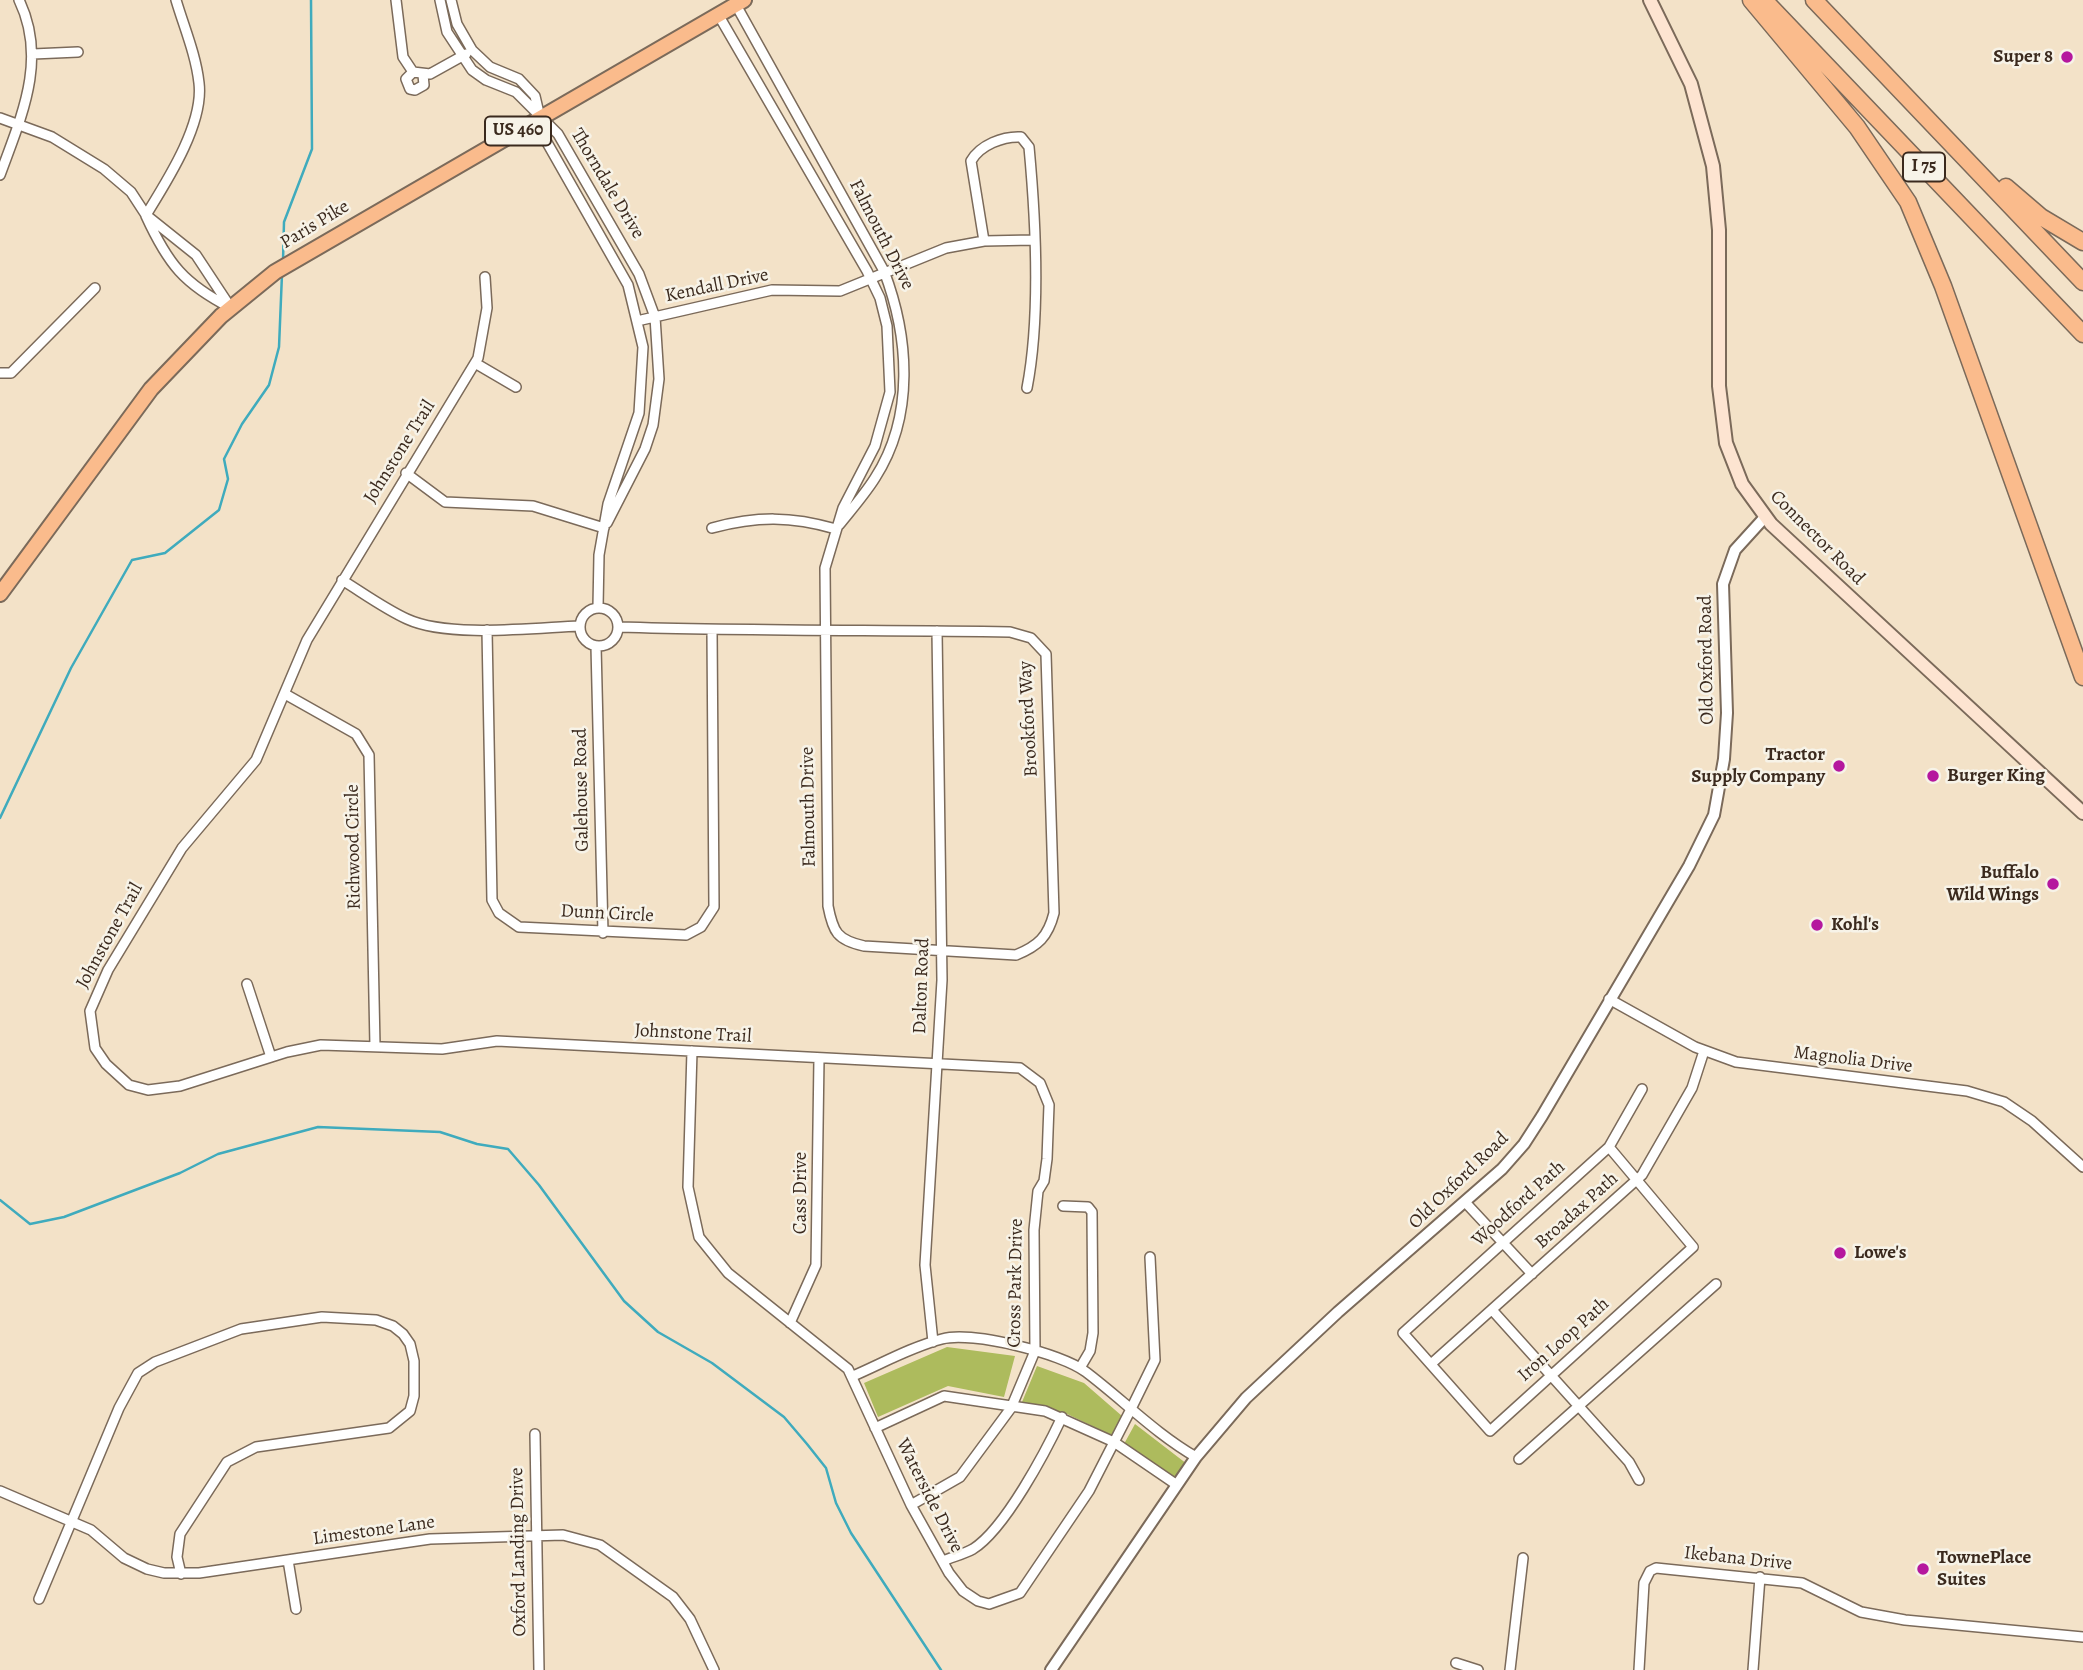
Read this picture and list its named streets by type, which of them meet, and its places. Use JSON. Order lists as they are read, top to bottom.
{
  "streets": {
    "highway": ["I 75"],
    "main road": ["US 460", "Paris Pike", "Connector Road"],
    "street": [
      "Thorndale Drive",
      "Falmouth Drive",
      "Kendall Drive",
      "Johnstone Trail",
      "Old Oxford Road",
      "Brookford Way",
      "Galehouse Road",
      "Richwood Circle",
      "Dunn Circle",
      "Dalton Road",
      "Magnolia Drive",
      "Cass Drive",
      "Woodford Path",
      "Broadax Path",
      "Cross Park Drive",
      "Iron Loop Path",
      "Waterside Drive",
      "Limestone Lane",
      "Oxford Landing Drive",
      "Ikebana Drive"
    ]
  },
  "crossings": [
    ["Thorndale Drive", "Paris Pike"],
    ["Thorndale Drive", "Kendall Drive"],
    ["Thorndale Drive", "Brookford Way"],
    ["Thorndale Drive", "Galehouse Road"],
    ["Paris Pike", "Falmouth Drive"],
    ["Falmouth Drive", "Kendall Drive"],
    ["Falmouth Drive", "Brookford Way"],
    ["Falmouth Drive", "Dalton Road"],
    ["Johnstone Trail", "Richwood Circle"],
    ["Johnstone Trail", "Dalton Road"],
    ["Johnstone Trail", "Cass Drive"],
    ["Johnstone Trail", "Cross Park Drive"],
    ["Johnstone Trail", "Waterside Drive"],
    ["Connector Road", "Old Oxford Road"],
    ["Old Oxford Road", "Magnolia Drive"],
    ["Brookford Way", "Galehouse Road"],
    ["Brookford Way", "Dunn Circle"],
    ["Brookford Way", "Dalton Road"],
    ["Galehouse Road", "Dunn Circle"],
    ["Dalton Road", "Cross Park Drive"],
    ["Magnolia Drive", "Broadax Path"],
    ["Cass Drive", "Waterside Drive"],
    ["Woodford Path", "Iron Loop Path"],
    ["Broadax Path", "Iron Loop Path"],
    ["Cross Park Drive", "Waterside Drive"],
    ["Limestone Lane", "Oxford Landing Drive"]
  ],
  "places": [
    "Super 8",
    "Tractor Supply Company",
    "Burger King",
    "Buffalo Wild Wings",
    "Kohl's",
    "Lowe's",
    "TownePlace Suites"
  ]
}
